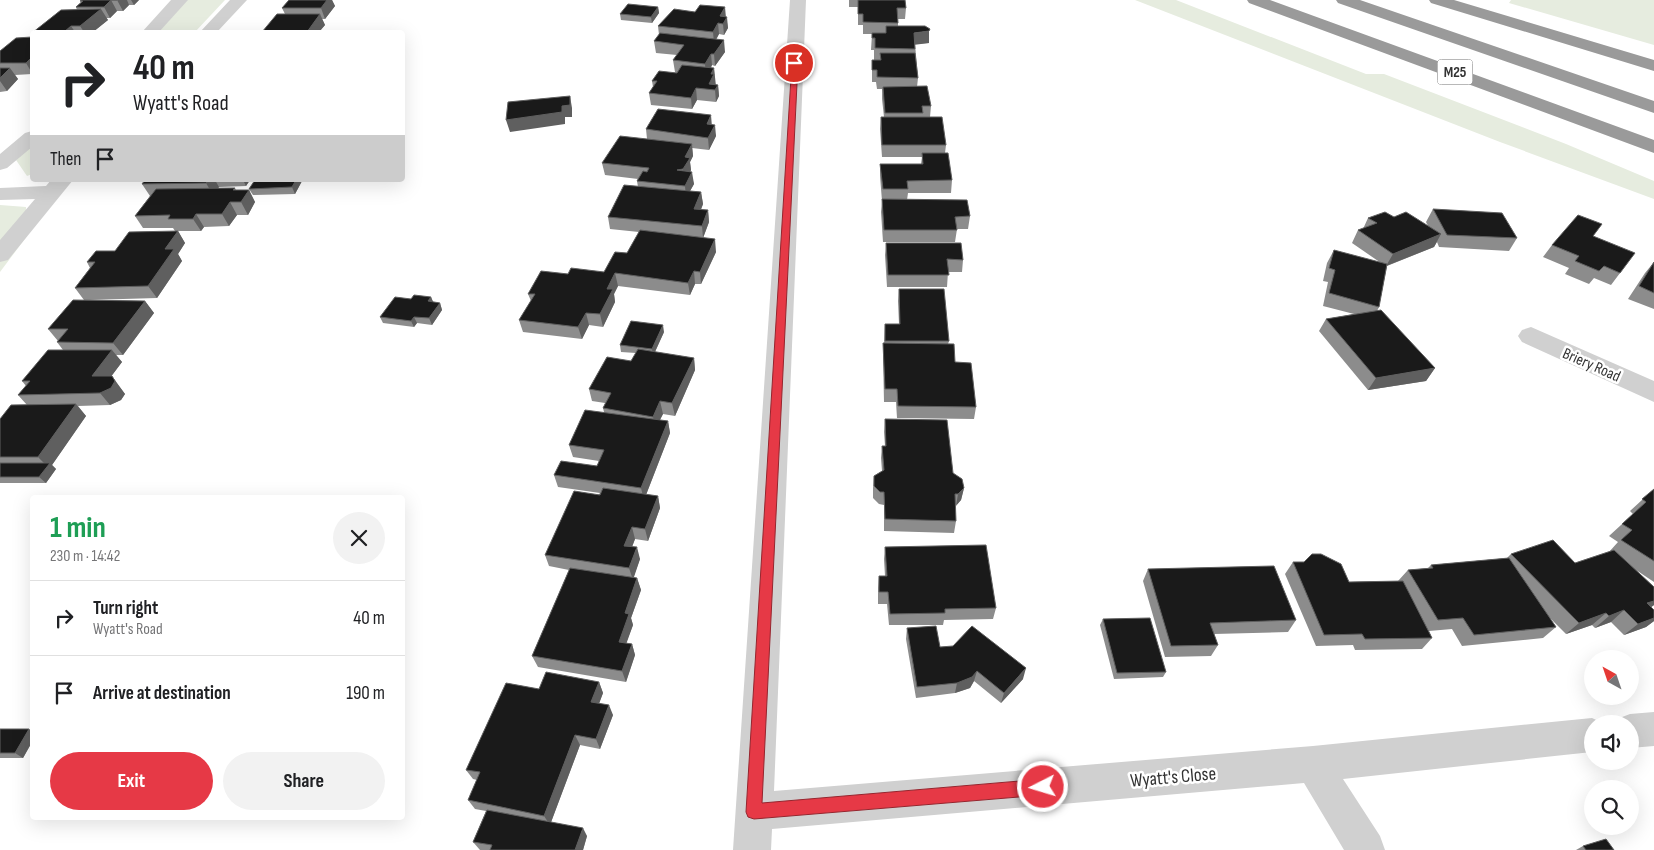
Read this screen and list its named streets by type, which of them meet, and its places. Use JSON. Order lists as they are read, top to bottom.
{
  "streets": {
    "highway": ["M25"],
    "street": ["Briery Road", "Wyatt's Close"]
  },
  "north": "top left",
  "page": {
    "turn": ["40 m", "Wyatt's Road"],
    "then": "Then",
    "heading": ["1 min", "230 m · 14:42"],
    "list": [
      {
        "name": "Turn right",
        "note": "Wyatt's Road",
        "value": "40 m"
      },
      {
        "name": "Arrive at destination",
        "value": "190 m"
      }
    ],
    "buttons": ["Exit", "Share"]
  }
}
